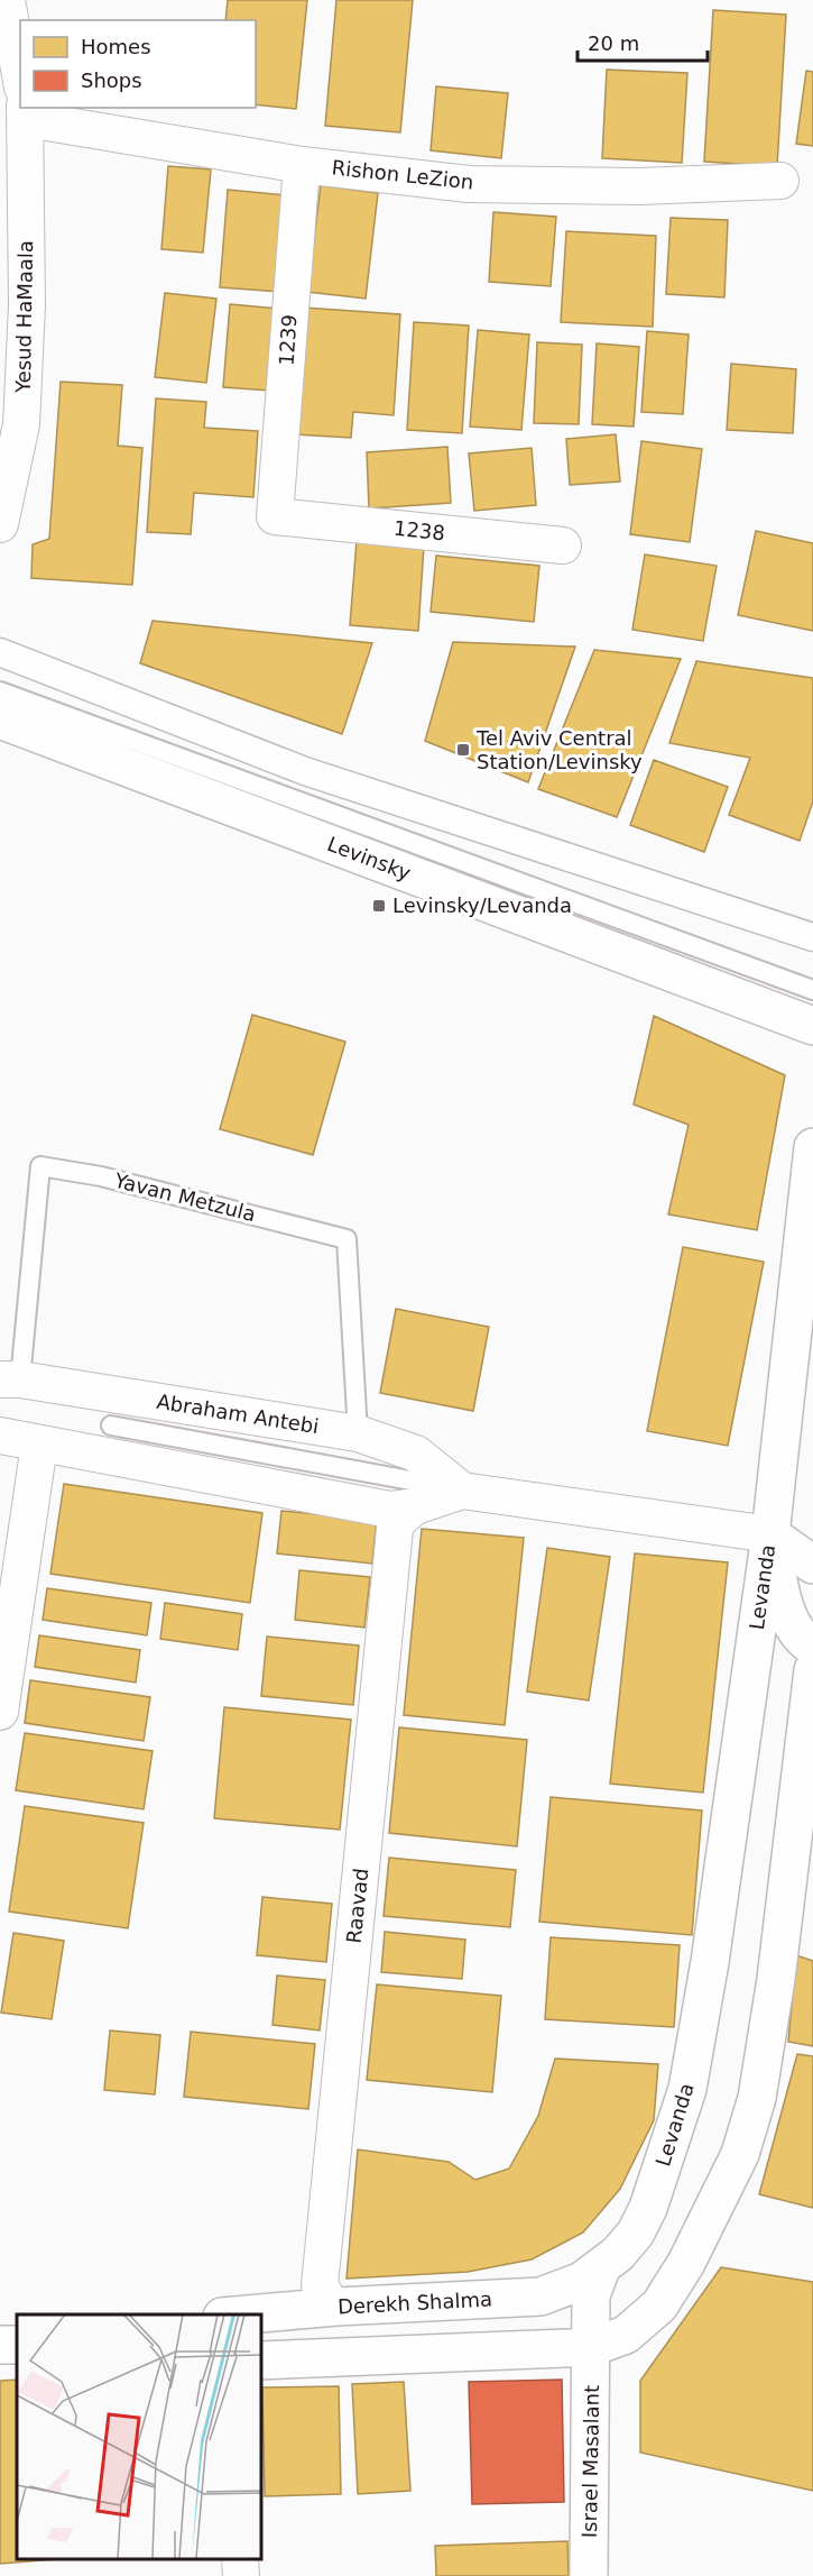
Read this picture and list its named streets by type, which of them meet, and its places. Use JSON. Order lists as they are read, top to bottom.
{
  "streets": {
    "street": [
      "Rishon LeZion",
      "Yesud HaMaala",
      "1239",
      "1238",
      "Levinsky",
      "Abraham Antebi",
      "Levanda",
      "Raavad",
      "Derekh Shalma",
      "Israel Masalant"
    ],
    "lane": ["Yavan Metzula"]
  },
  "crossings": [
    ["Rishon LeZion", "1239"],
    ["1239", "1238"],
    ["Yavan Metzula", "Abraham Antebi"],
    ["Levanda", "Derekh Shalma"],
    ["Levanda", "Israel Masalant"],
    ["Raavad", "Derekh Shalma"]
  ],
  "places": {
    "transit": ["Tel Aviv Central Station/Levinsky", "Levinsky/Levanda"]
  },
  "legend": ["Homes", "Shops"],
  "scale_bar": "20 m"
}
